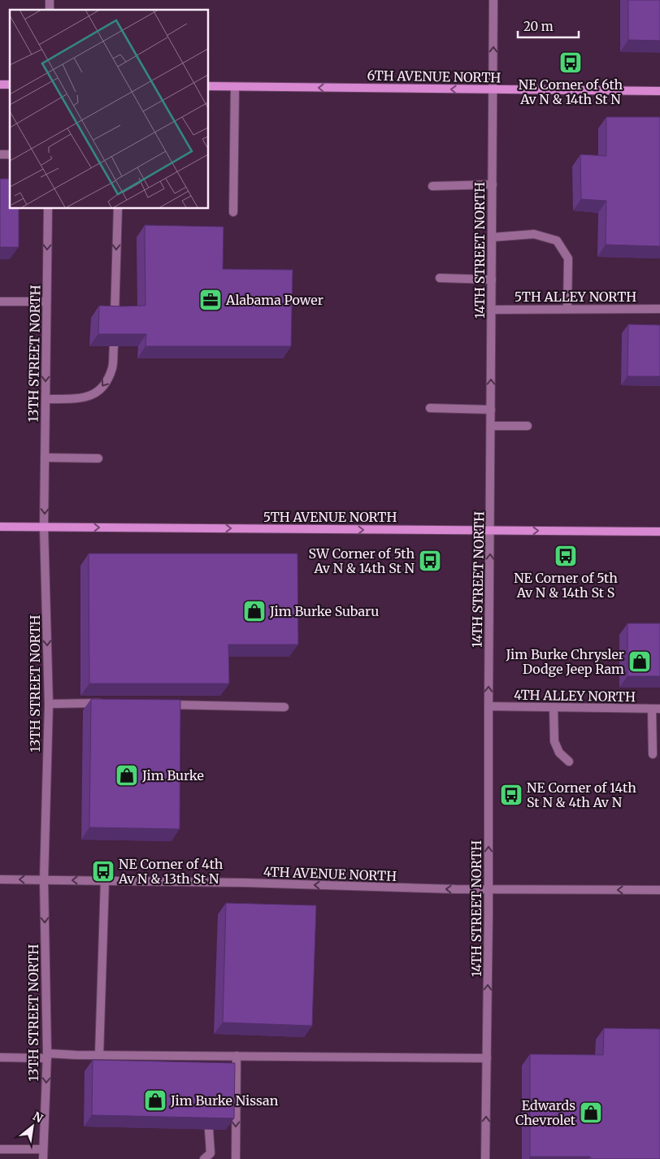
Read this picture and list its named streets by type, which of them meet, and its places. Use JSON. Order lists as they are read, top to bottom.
{
  "streets": {
    "main road": ["6TH AVENUE NORTH", "5TH AVENUE NORTH"],
    "street": [
      "14TH STREET NORTH",
      "5TH ALLEY NORTH",
      "13TH STREET NORTH",
      "4TH ALLEY NORTH",
      "4TH AVENUE NORTH"
    ]
  },
  "crossings": [
    ["6TH AVENUE NORTH", "14TH STREET NORTH"],
    ["14TH STREET NORTH", "5TH ALLEY NORTH"],
    ["14TH STREET NORTH", "5TH AVENUE NORTH"],
    ["14TH STREET NORTH", "4TH ALLEY NORTH"],
    ["14TH STREET NORTH", "4TH AVENUE NORTH"],
    ["13TH STREET NORTH", "5TH AVENUE NORTH"],
    ["13TH STREET NORTH", "4TH AVENUE NORTH"]
  ],
  "one_way": [
    "6TH AVENUE NORTH",
    "14TH STREET NORTH",
    "5TH AVENUE NORTH",
    "4TH AVENUE NORTH"
  ],
  "places": {
    "bus stop": [
      "NE Corner of 6th Av N & 14th St N",
      "NE Corner of 5th Av N & 14th St S",
      "SW Corner of 5th Av N & 14th St N",
      "NE Corner of 14th St N & 4th Av N",
      "NE Corner of 4th Av N & 13th St N"
    ],
    "office": ["Alabama Power"],
    "shop": [
      "Jim Burke Subaru",
      "Jim Burke Chrysler Dodge Jeep Ram",
      "Jim Burke",
      "Jim Burke Nissan",
      "Edwards Chevrolet"
    ]
  },
  "scale_bar": "20 m",
  "north": "top right"
}
